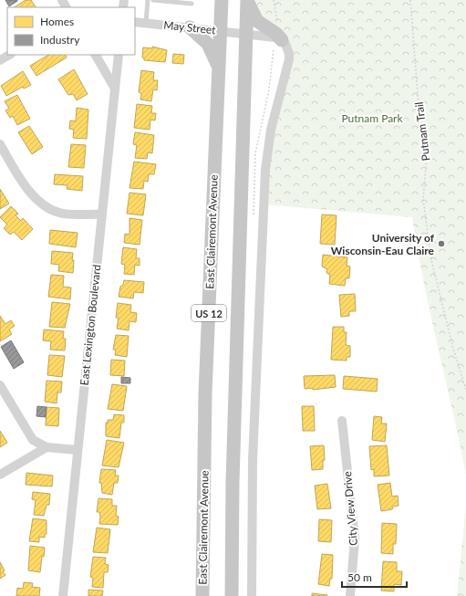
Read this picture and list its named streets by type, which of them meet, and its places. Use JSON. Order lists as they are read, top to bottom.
{
  "streets": {
    "main road": ["East Clairemont Avenue", "US 12"],
    "street": ["May Street", "East Lexington Boulevard", "City View Drive"],
    "path": ["Putnam Trail"]
  },
  "crossings": [
    ["May Street", "East Clairemont Avenue"],
    ["May Street", "US 12"]
  ],
  "parks": ["Putnam Park"],
  "places": ["University of Wisconsin-Eau Claire"],
  "legend": ["Homes", "Industry"],
  "scale_bar": "50 m"
}
